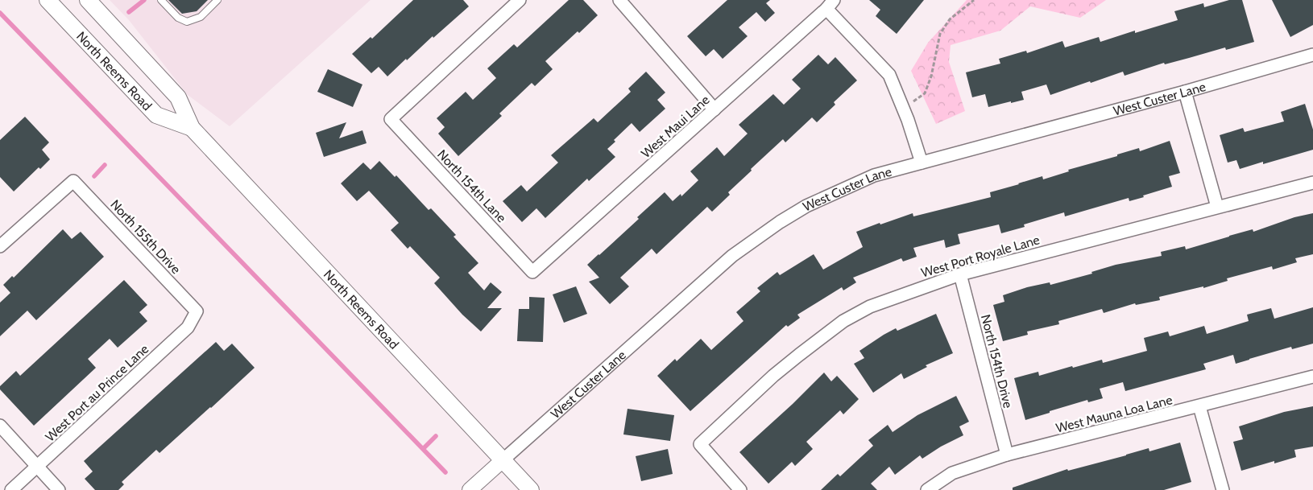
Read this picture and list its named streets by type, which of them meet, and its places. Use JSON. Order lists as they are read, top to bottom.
{
  "streets": {
    "main road": ["North Reems Road"],
    "street": [
      "West Custer Lane",
      "West Maui Lane",
      "North 154th Lane",
      "North 155th Drive",
      "West Port Royale Lane",
      "North 154th Drive",
      "West Port au Prince Lane",
      "West Mauna Loa Lane"
    ]
  },
  "crossings": [
    ["North Reems Road", "West Custer Lane"],
    ["West Maui Lane", "North 154th Lane"],
    ["North 155th Drive", "West Port au Prince Lane"],
    ["West Port Royale Lane", "North 154th Drive"],
    ["North 154th Drive", "West Mauna Loa Lane"]
  ]
}
